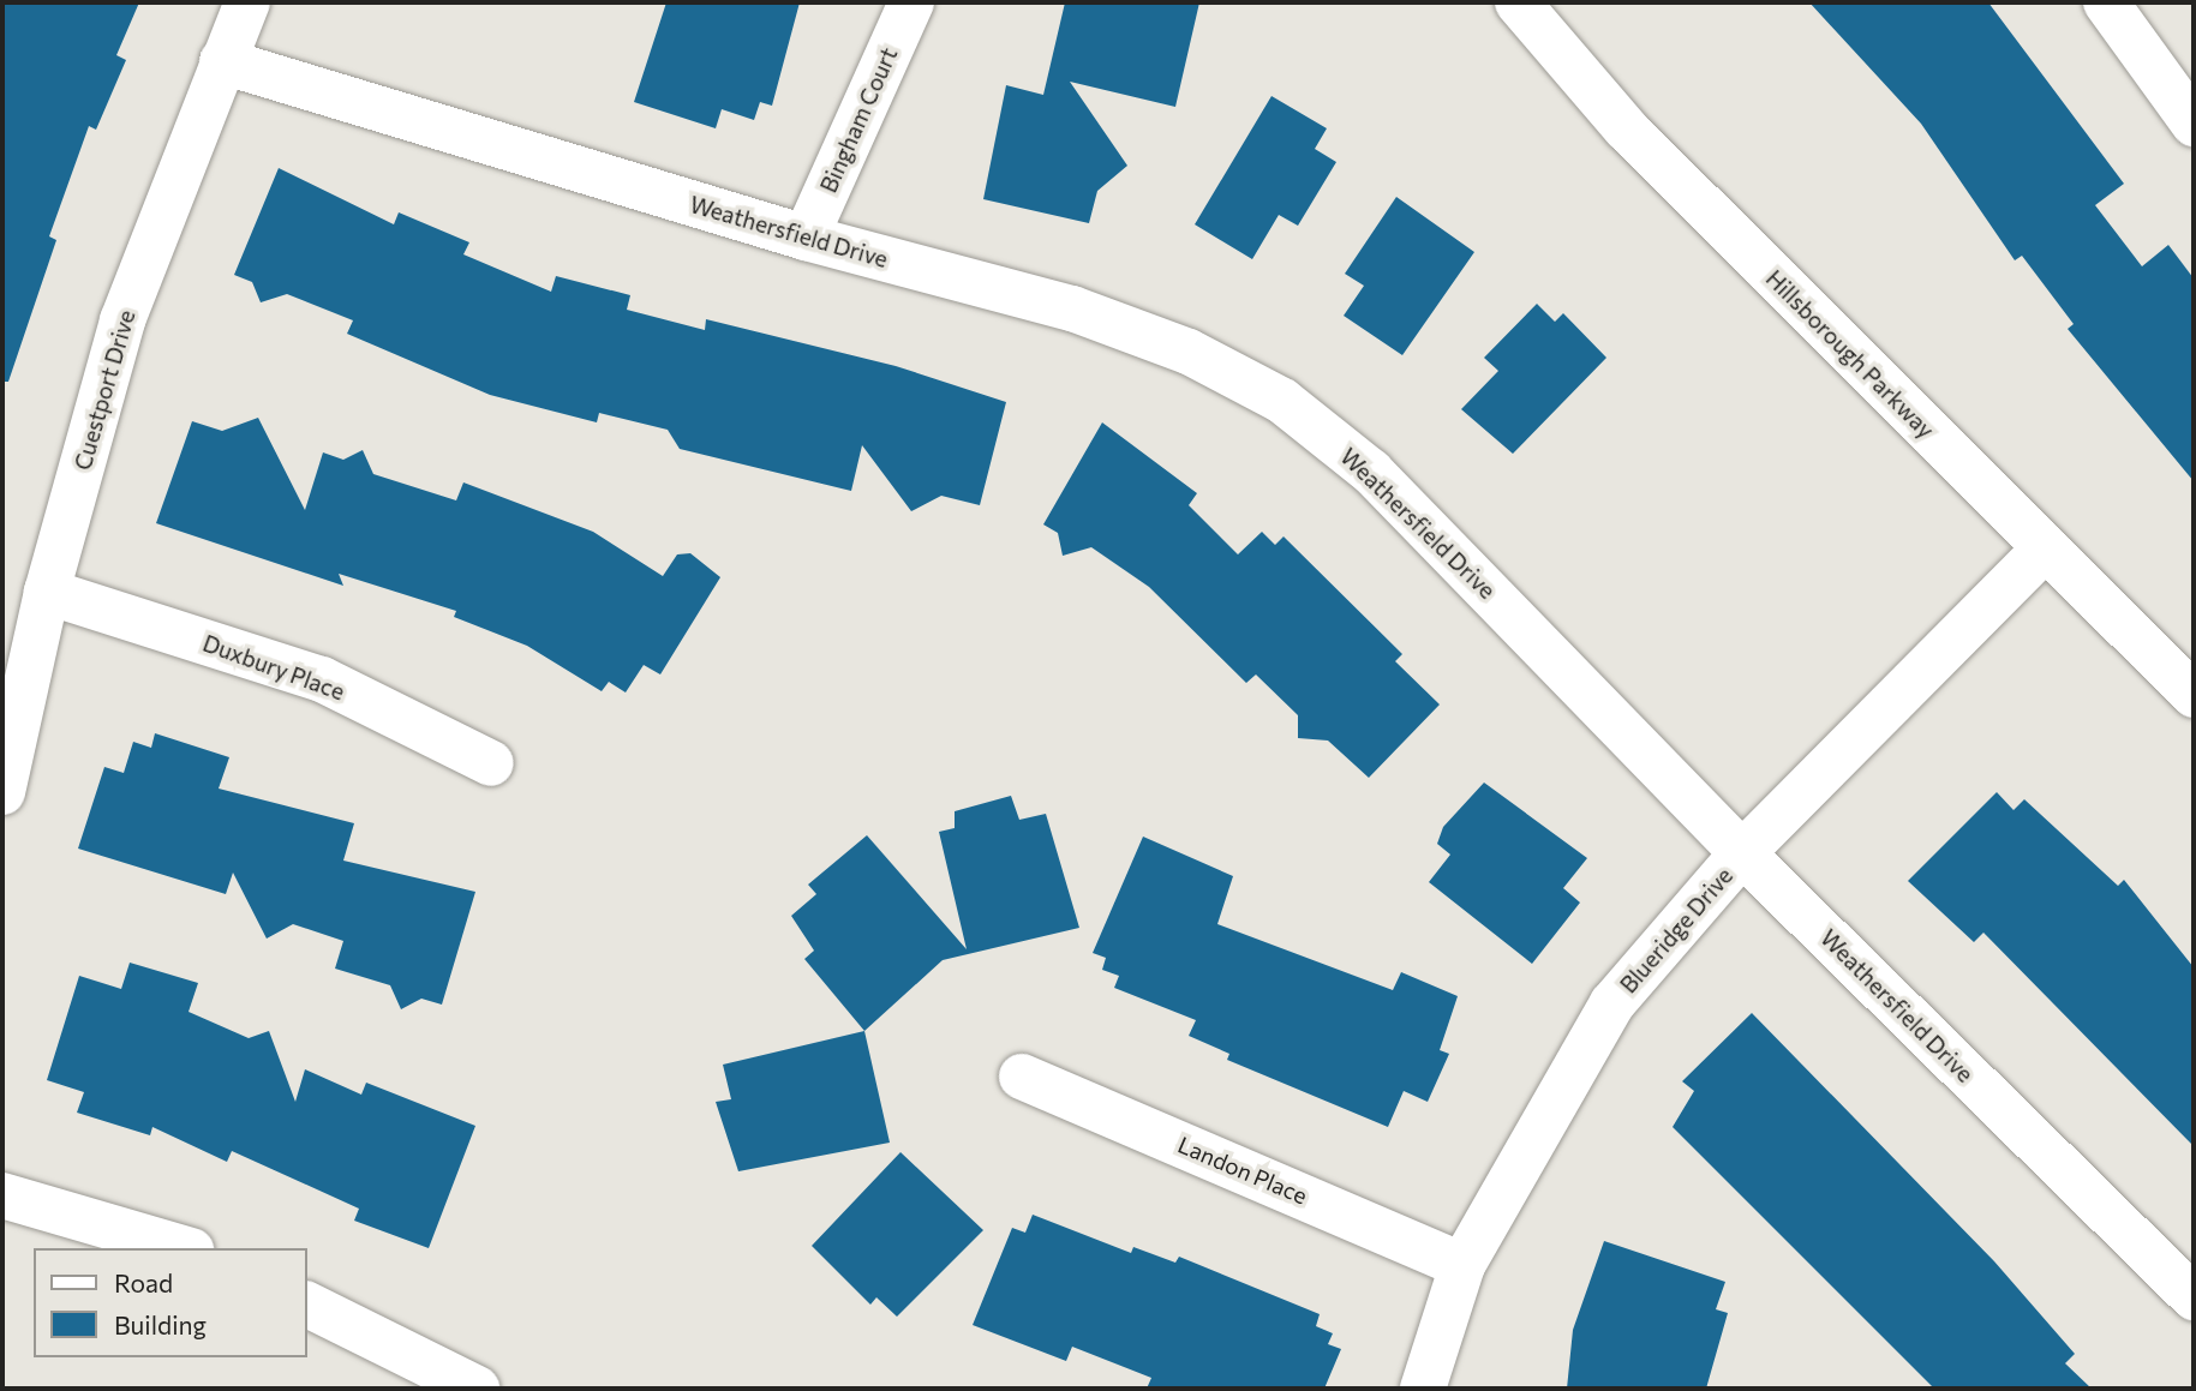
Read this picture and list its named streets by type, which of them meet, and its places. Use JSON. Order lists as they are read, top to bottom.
{
  "streets": {
    "street": [
      "Bingham Court",
      "Weathersfield Drive",
      "Hillsborough Parkway",
      "Cuestport Drive",
      "Duxbury Place",
      "Blueridge Drive",
      "Landon Place"
    ]
  },
  "crossings": [
    ["Bingham Court", "Weathersfield Drive"],
    ["Weathersfield Drive", "Cuestport Drive"],
    ["Weathersfield Drive", "Blueridge Drive"],
    ["Hillsborough Parkway", "Blueridge Drive"],
    ["Cuestport Drive", "Duxbury Place"],
    ["Blueridge Drive", "Landon Place"]
  ],
  "legend": ["Road", "Building"]
}
